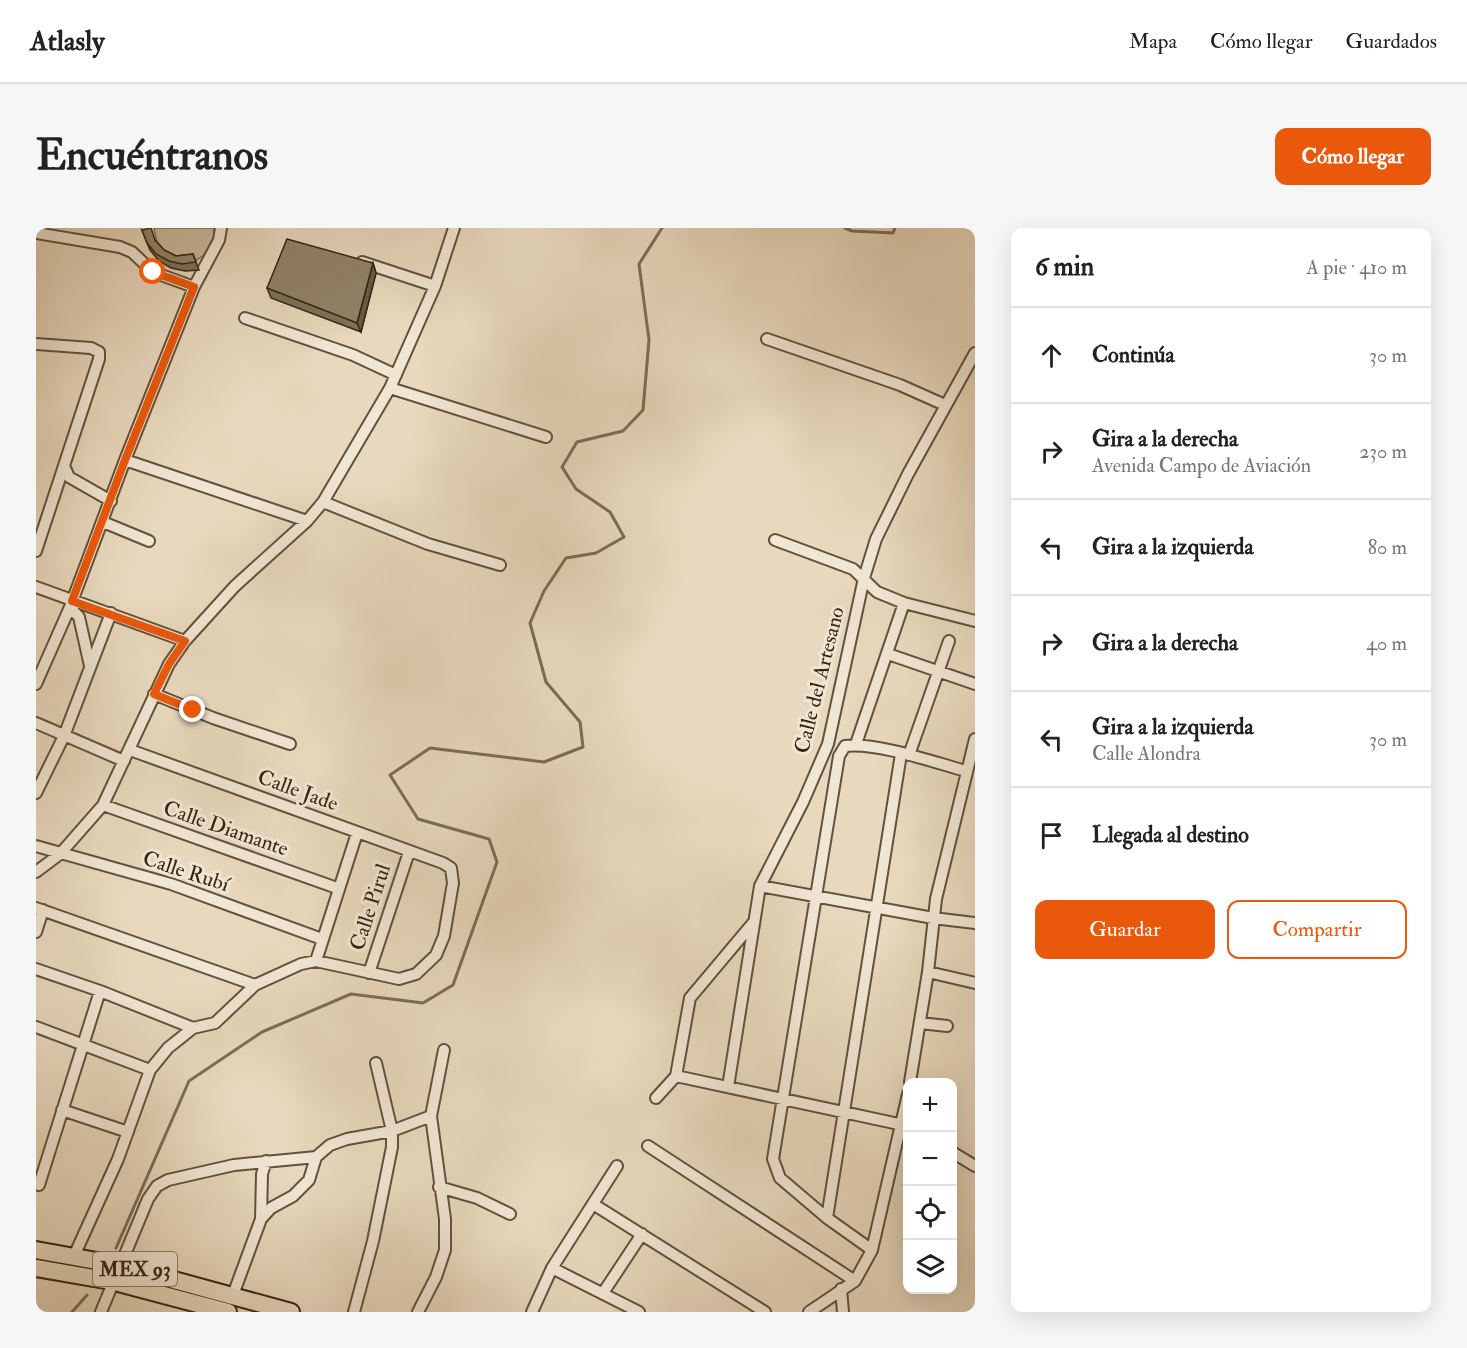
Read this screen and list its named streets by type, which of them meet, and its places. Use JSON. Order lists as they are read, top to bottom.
{
  "streets": {
    "main road": ["MEX 93"],
    "street": [
      "Calle del Artesano",
      "Calle Jade",
      "Calle Diamante",
      "Calle Rubí",
      "Calle Pirul"
    ]
  },
  "crossings": [
    ["Calle Jade", "Calle Pirul"]
  ],
  "page": {
    "header": "Atlasly",
    "nav": ["Mapa", "Cómo llegar", "Guardados"],
    "buttons": [
      "Cómo llegar",
      ["Guardar", "Compartir"]
    ],
    "title": "Encuéntranos",
    "heading": ["6 min", "A pie · 410 m"],
    "list": [
      ["Continúa", "30 m"],
      ["Gira a la derecha", "Avenida Campo de Aviación", "230 m"],
      ["Gira a la izquierda", "80 m"],
      ["Gira a la derecha", "40 m"],
      ["Gira a la izquierda", "Calle Alondra", "30 m"],
      "Llegada al destino"
    ],
    "map_buttons": ["+", "−"]
  }
}
